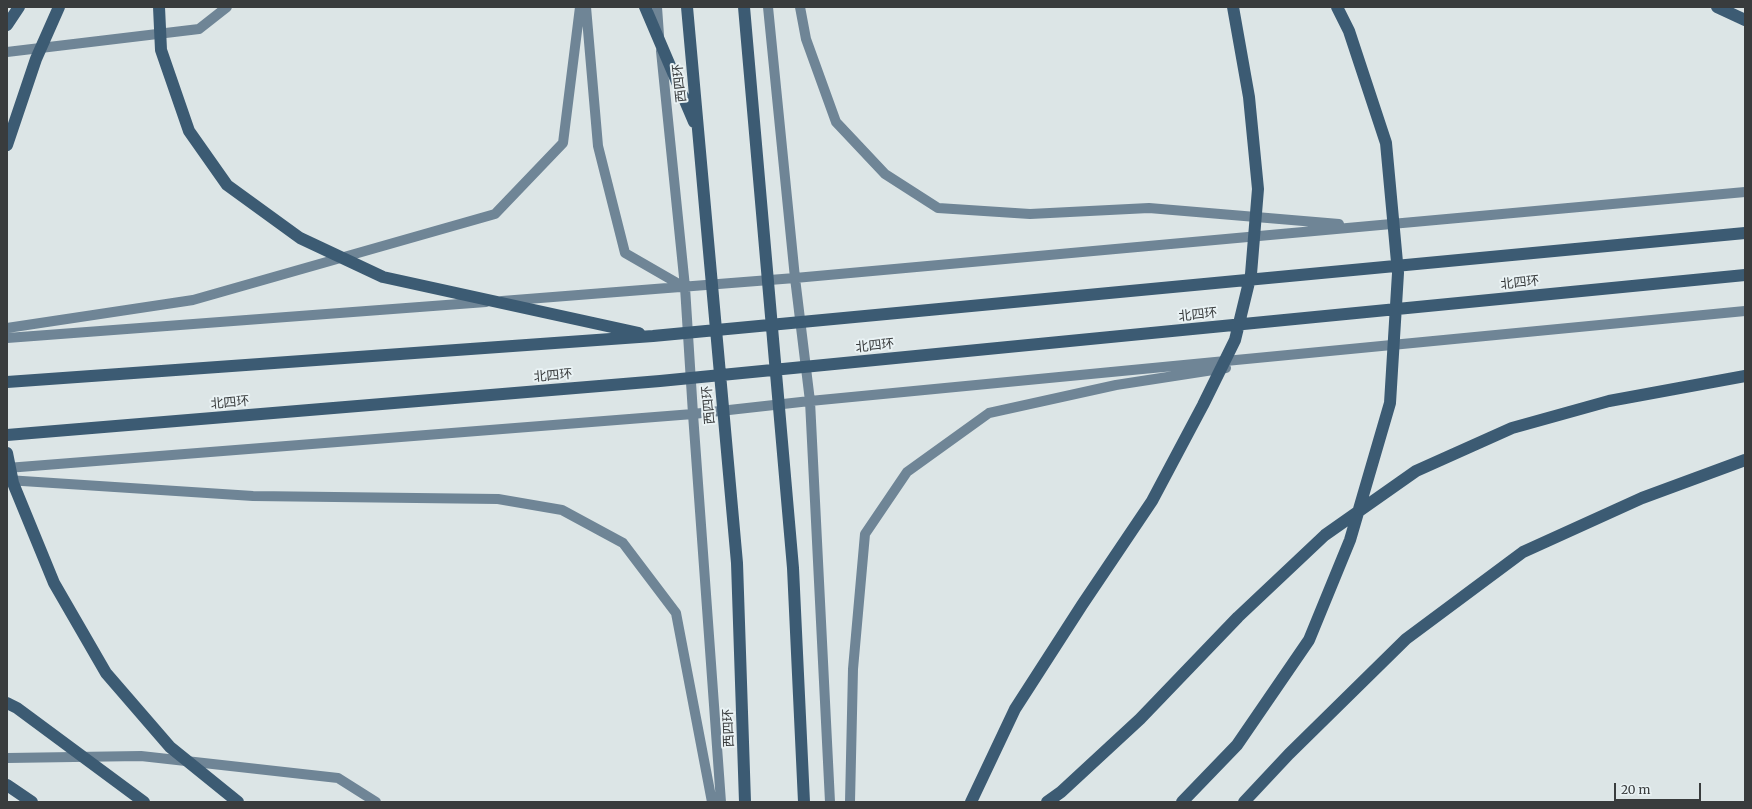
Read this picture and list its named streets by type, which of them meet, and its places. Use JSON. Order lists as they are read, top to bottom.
{
  "streets": {
    "highway": ["西四环", "北四环"]
  },
  "scale_bar": "20 m"
}
